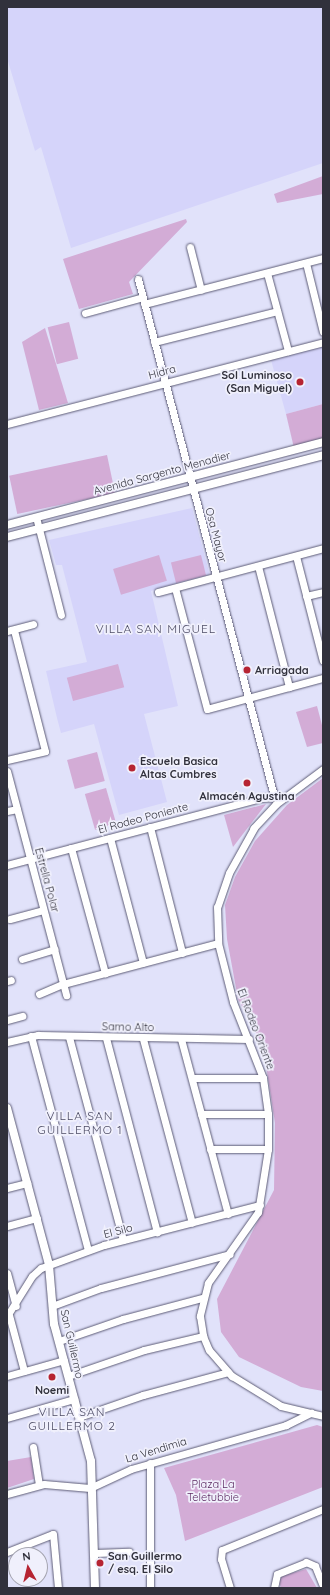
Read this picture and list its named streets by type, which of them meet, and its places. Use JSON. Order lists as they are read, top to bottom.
{
  "streets": {
    "street": [
      "Hidra",
      "Avenida Sargento Menadier",
      "Osa Mayor",
      "El Rodeo Poniente",
      "Estrella Polar",
      "Samo Alto",
      "El Rodeo Oriente",
      "El Silo",
      "San Guillermo",
      "La Vendimia"
    ]
  },
  "crossings": [
    ["Hidra", "Osa Mayor"],
    ["Avenida Sargento Menadier", "Osa Mayor"],
    ["Osa Mayor", "El Rodeo Poniente"],
    ["El Rodeo Poniente", "Estrella Polar"],
    ["El Rodeo Poniente", "El Rodeo Oriente"],
    ["Samo Alto", "El Rodeo Oriente"],
    ["El Rodeo Oriente", "El Silo"],
    ["El Rodeo Oriente", "La Vendimia"],
    ["El Silo", "San Guillermo"],
    ["San Guillermo", "La Vendimia"]
  ],
  "districts": ["VILLA SAN MIGUEL", "VILLA SAN GUILLERMO 1", "VILLA SAN GUILLERMO 2"],
  "parks": ["Plaza La Teletubbie"],
  "places": [
    "Sol Luminoso (San Miguel)",
    "Arriagada",
    "Escuela Basica Altas Cumbres",
    "Almacén Agustina",
    "Noemi",
    "San Guillermo / esq. El Silo"
  ],
  "north": "top"
}
